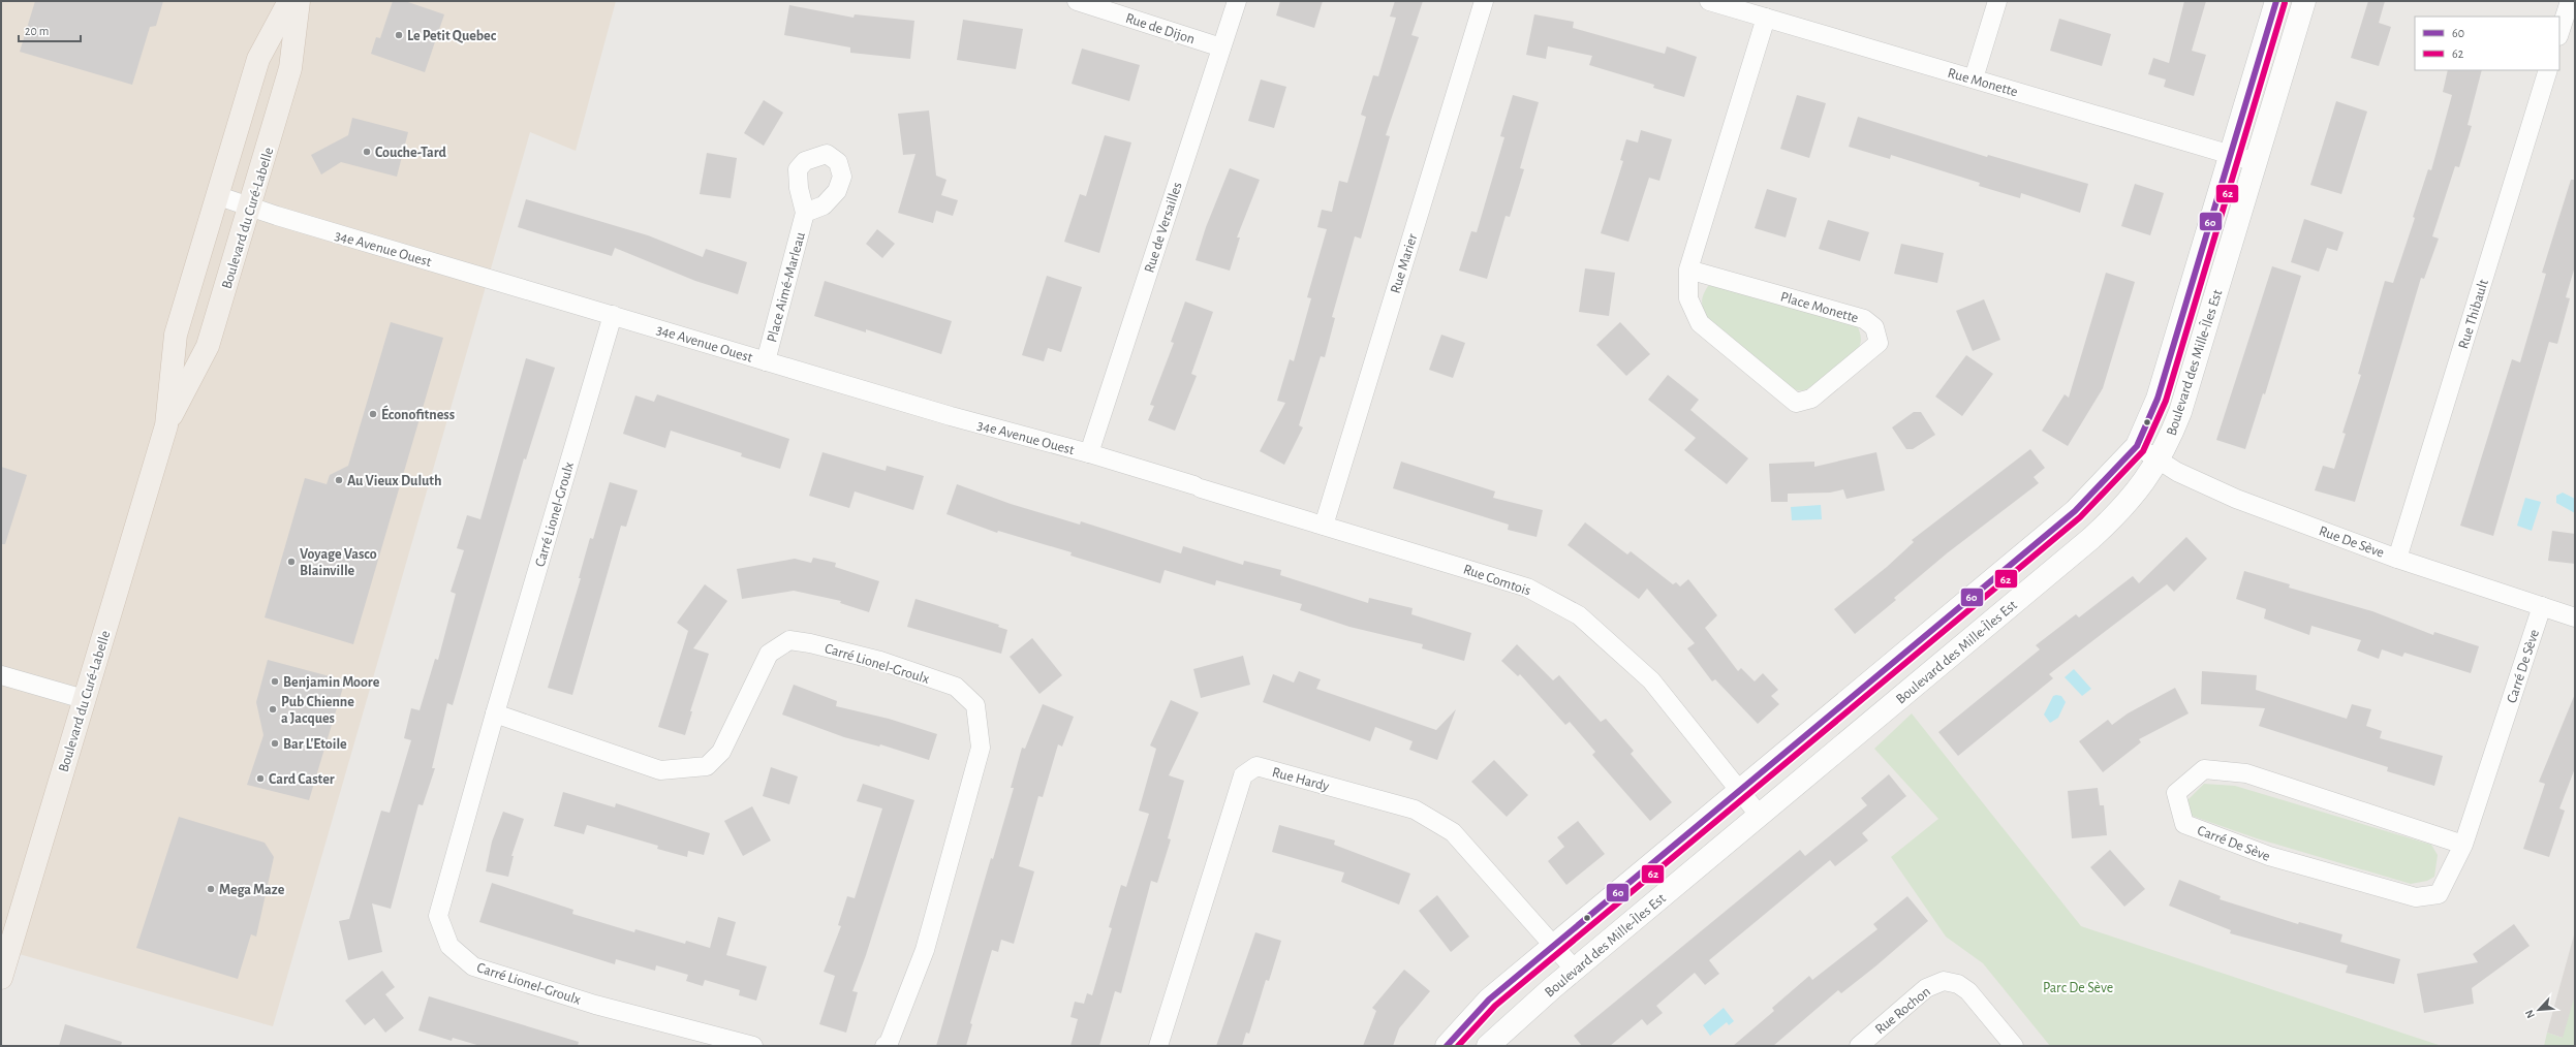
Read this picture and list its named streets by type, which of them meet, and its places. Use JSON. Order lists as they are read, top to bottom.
{
  "streets": {
    "main road": ["Boulevard du Curé-Labelle"],
    "street": [
      "Rue de Dijon",
      "Rue Monette",
      "Rue de Versailles",
      "34e Avenue Ouest",
      "Rue Marier",
      "Place Aimé-Marleau",
      "Place Monette",
      "Rue Thibault",
      "Boulevard des Mille-Îles Est",
      "Carré Lionel-Groulx",
      "Rue De Sève",
      "Rue Comtois",
      "Carré De Sève",
      "Rue Hardy",
      "Rue Rochon"
    ]
  },
  "crossings": [
    ["Rue de Dijon", "Rue de Versailles"],
    ["Rue Monette", "Place Monette"],
    ["Rue Monette", "Boulevard des Mille-Îles Est"],
    ["Boulevard du Curé-Labelle", "34e Avenue Ouest"],
    ["Rue de Versailles", "34e Avenue Ouest"],
    ["34e Avenue Ouest", "Place Aimé-Marleau"],
    ["34e Avenue Ouest", "Carré Lionel-Groulx"],
    ["34e Avenue Ouest", "Rue Comtois"],
    ["Rue Marier", "Rue Comtois"],
    ["Rue Thibault", "Rue De Sève"],
    ["Boulevard des Mille-Îles Est", "Rue De Sève"],
    ["Boulevard des Mille-Îles Est", "Rue Comtois"],
    ["Boulevard des Mille-Îles Est", "Rue Hardy"],
    ["Rue De Sève", "Carré De Sève"]
  ],
  "parks": ["Parc De Sève"],
  "places": [
    "Le Petit Quebec",
    "Couche-Tard",
    "Éconofitness",
    "Au Vieux Duluth",
    "Voyage Vasco Blainville",
    "Benjamin Moore",
    "Pub Chienne a Jacques",
    "Bar L'Etoile",
    "Card Caster",
    "Mega Maze"
  ],
  "lines": ["transit line 60", "transit line 62"],
  "legend": ["60", "62"],
  "scale_bar": "20 m",
  "north": "bottom left"
}
